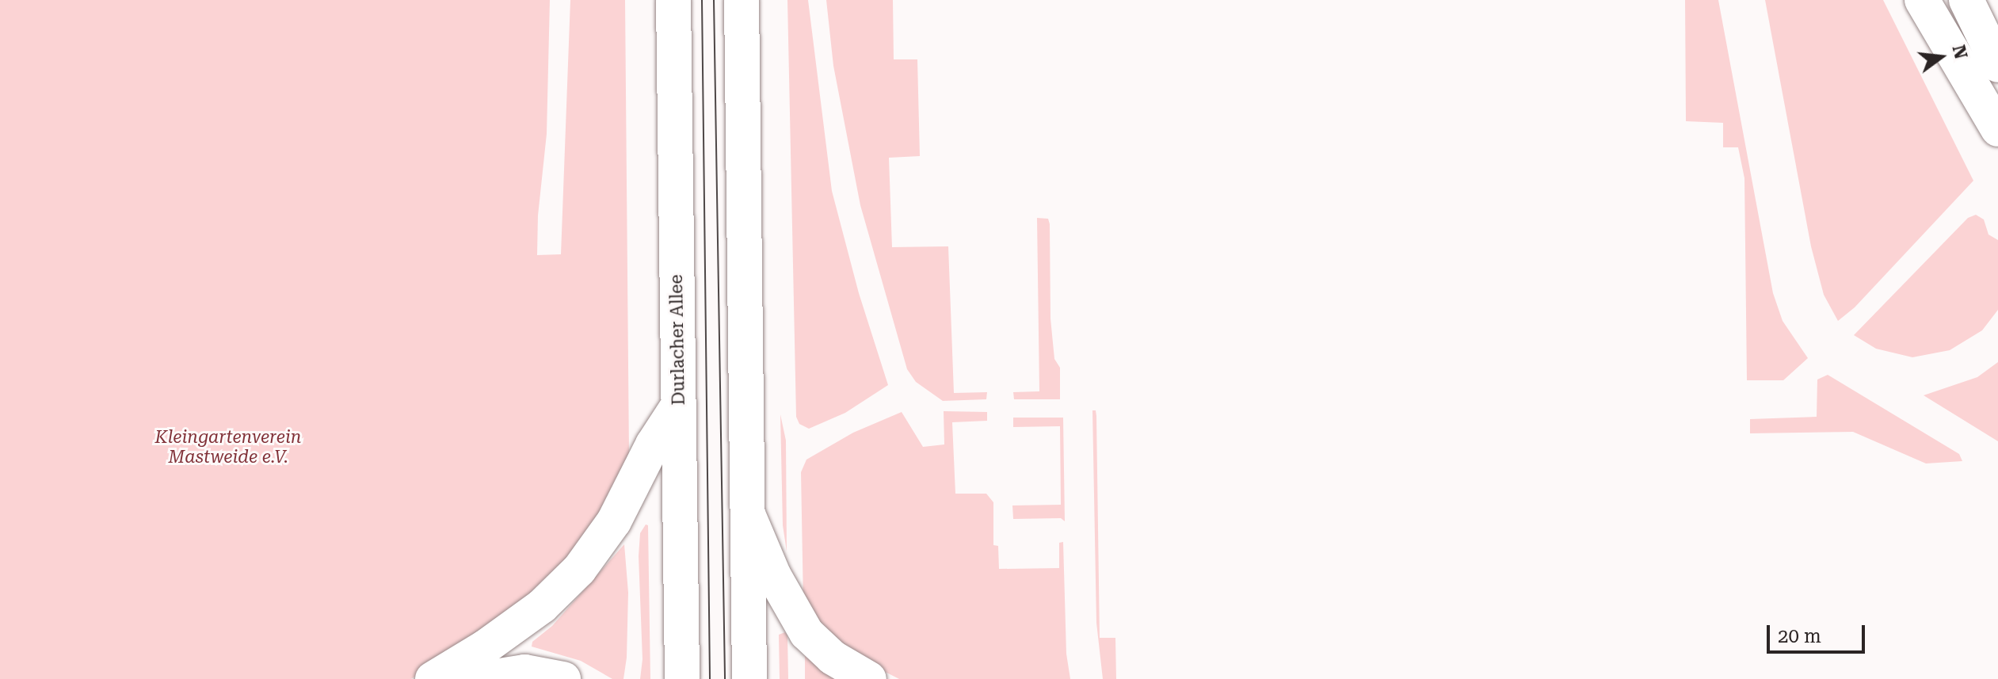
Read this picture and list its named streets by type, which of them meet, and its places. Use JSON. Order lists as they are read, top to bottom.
{
  "streets": {
    "main road": ["Durlacher Allee"]
  },
  "parks": ["Kleingartenverein Mastweide e.V."],
  "scale_bar": "20 m",
  "north": "right"
}
